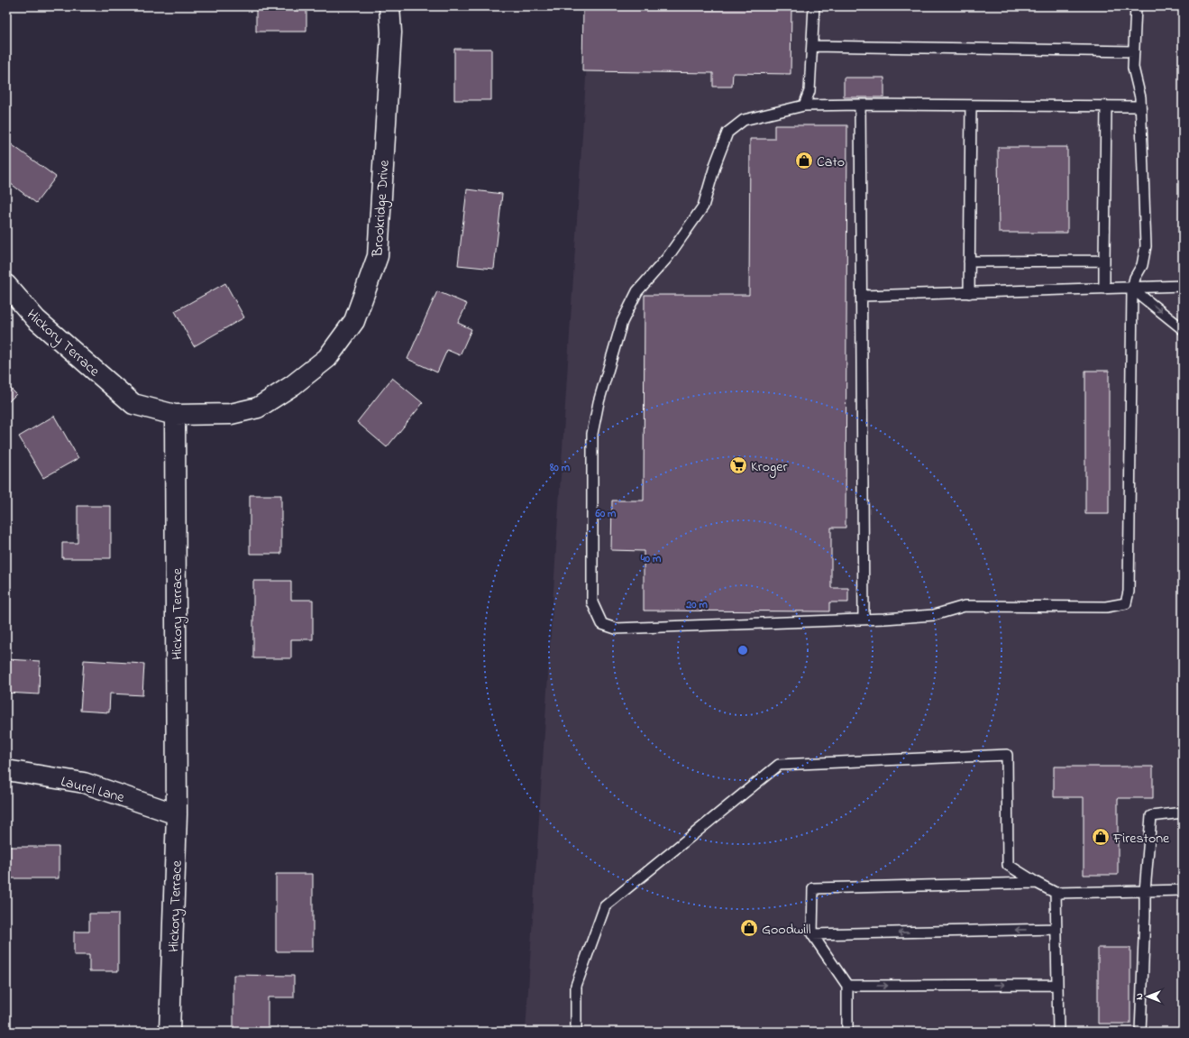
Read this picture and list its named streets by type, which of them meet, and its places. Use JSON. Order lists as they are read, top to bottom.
{
  "streets": {
    "street": ["Brookridge Drive", "Hickory Terrace", "Laurel Lane"]
  },
  "crossings": [
    ["Brookridge Drive", "Hickory Terrace"],
    ["Hickory Terrace", "Laurel Lane"]
  ],
  "places": {
    "shop": ["Cato", "Firestone", "Goodwill"],
    "supermarket": ["Kroger"]
  },
  "north": "left",
  "rings": [
    "80 m",
    "60 m",
    "40 m",
    "20 m"
  ]
}
